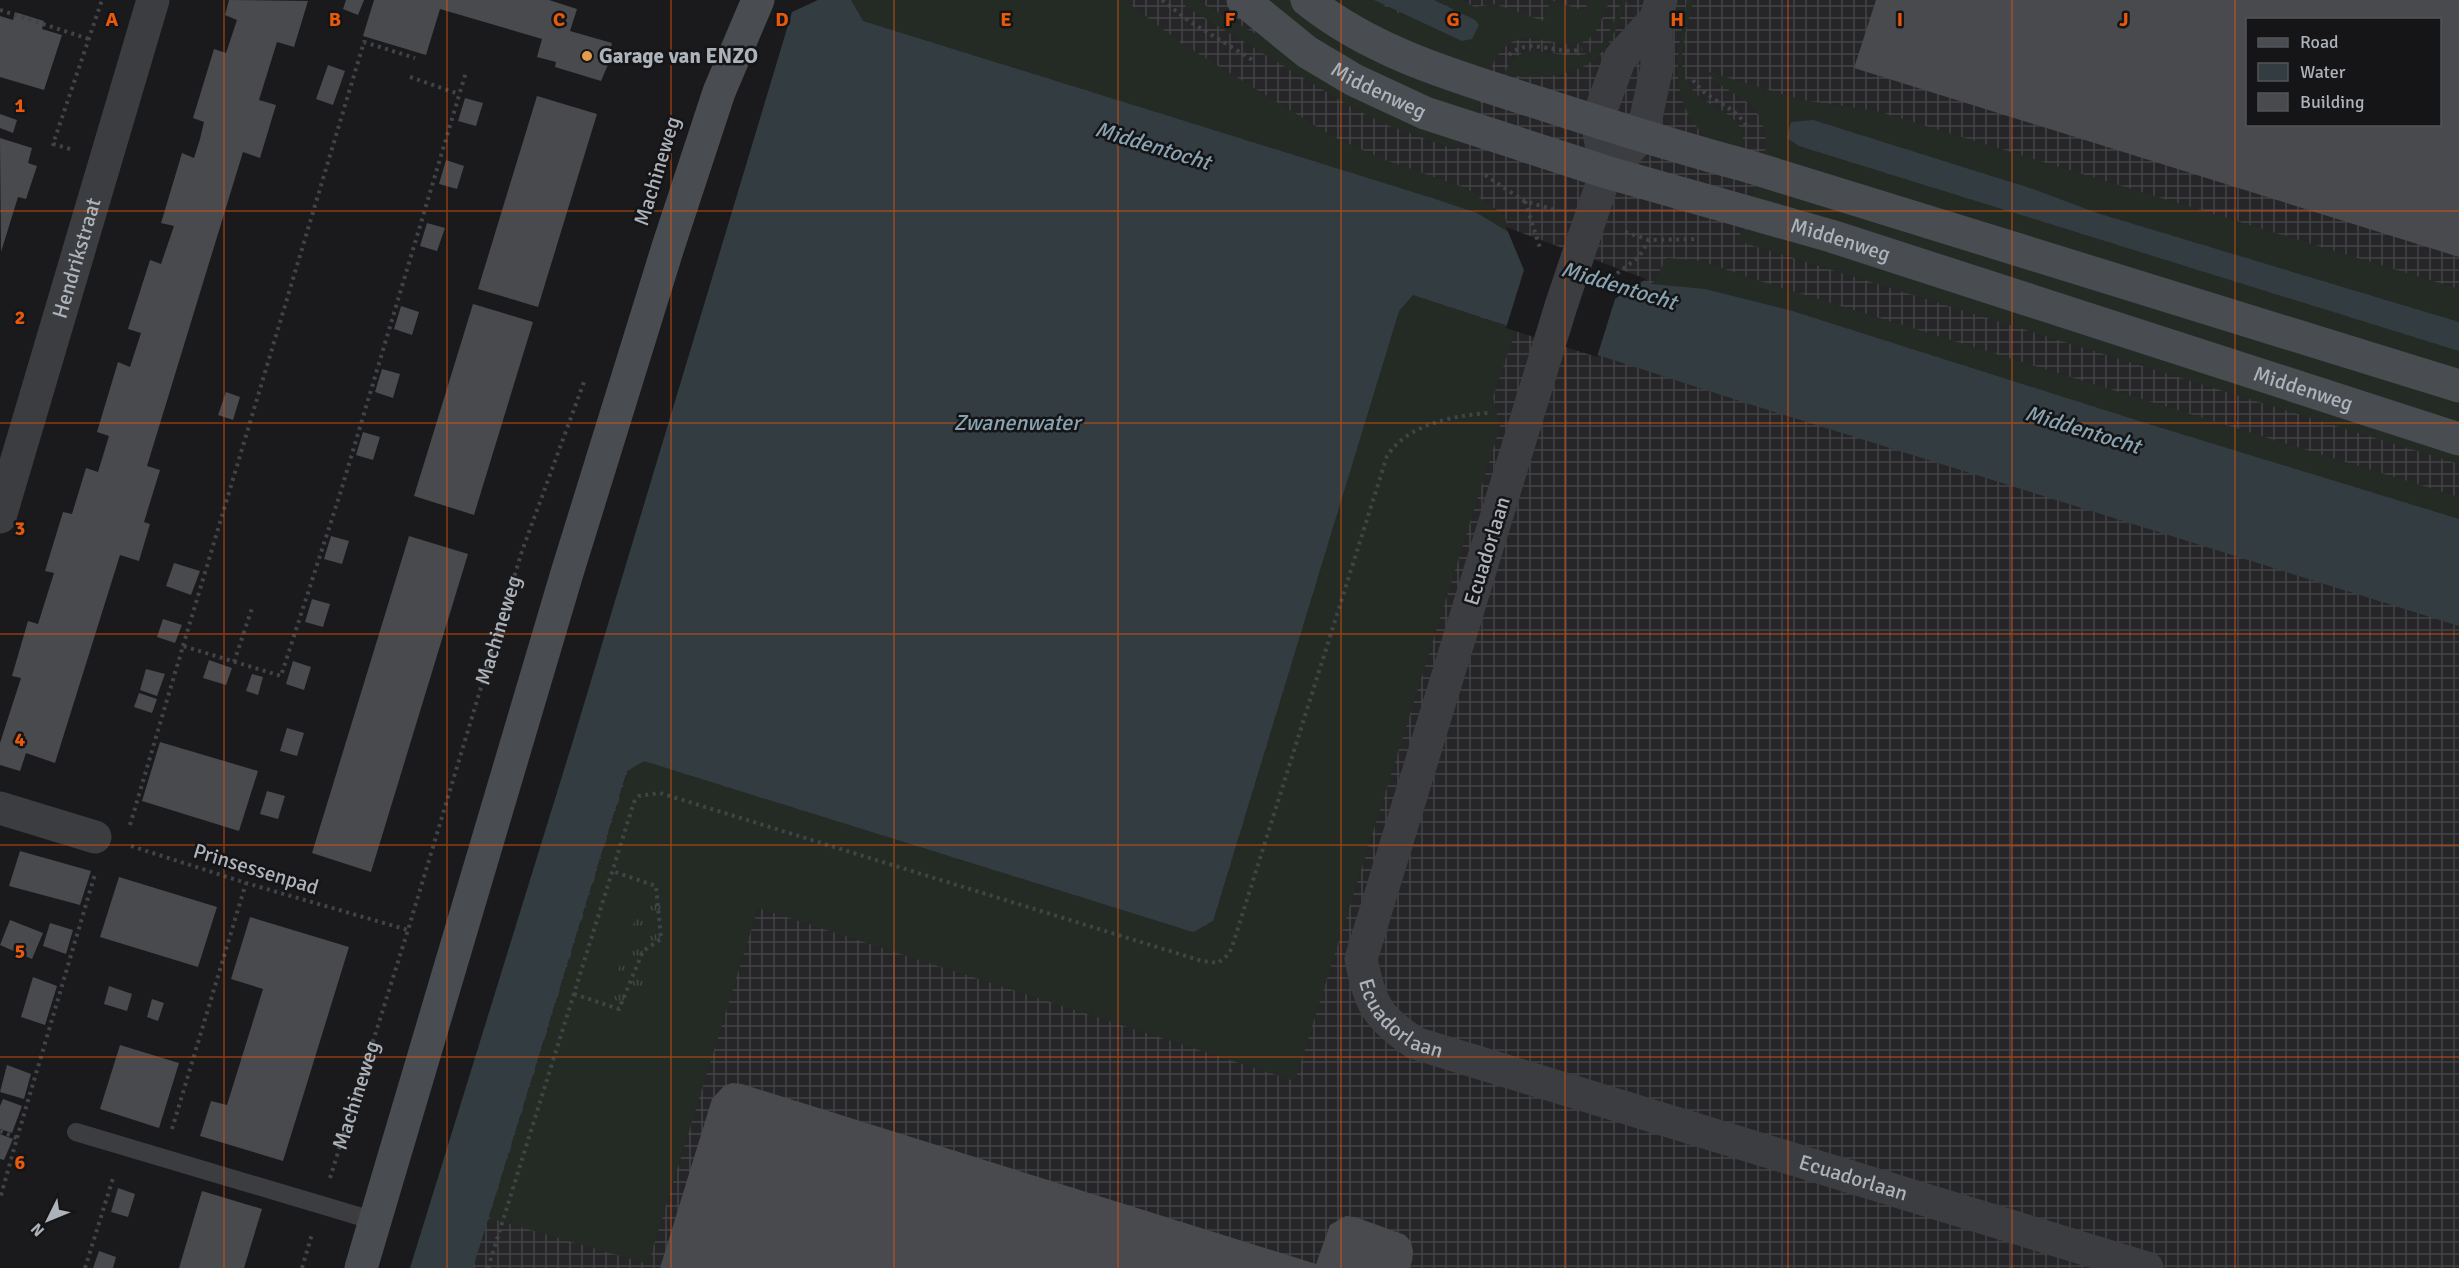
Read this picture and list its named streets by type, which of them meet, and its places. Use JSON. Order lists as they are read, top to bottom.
{
  "streets": {
    "street": [
      "Middenweg",
      "Machineweg",
      "Hendrikstraat",
      "Ecuadorlaan"
    ],
    "path": ["Prinsessenpad"]
  },
  "crossings": [
    ["Middenweg", "Ecuadorlaan"],
    ["Machineweg", "Prinsessenpad"]
  ],
  "water": ["Middentocht", "Zwanenwater"],
  "places": ["Garage van ENZO"],
  "legend": ["Road", "Water", "Building"],
  "north": "bottom left",
  "grid": {
    "columns": [
      "A",
      "B",
      "C",
      "D",
      "E",
      "F",
      "G",
      "H",
      "I",
      "J"
    ],
    "rows": [
      "1",
      "2",
      "3",
      "4",
      "5",
      "6"
    ]
  }
}
